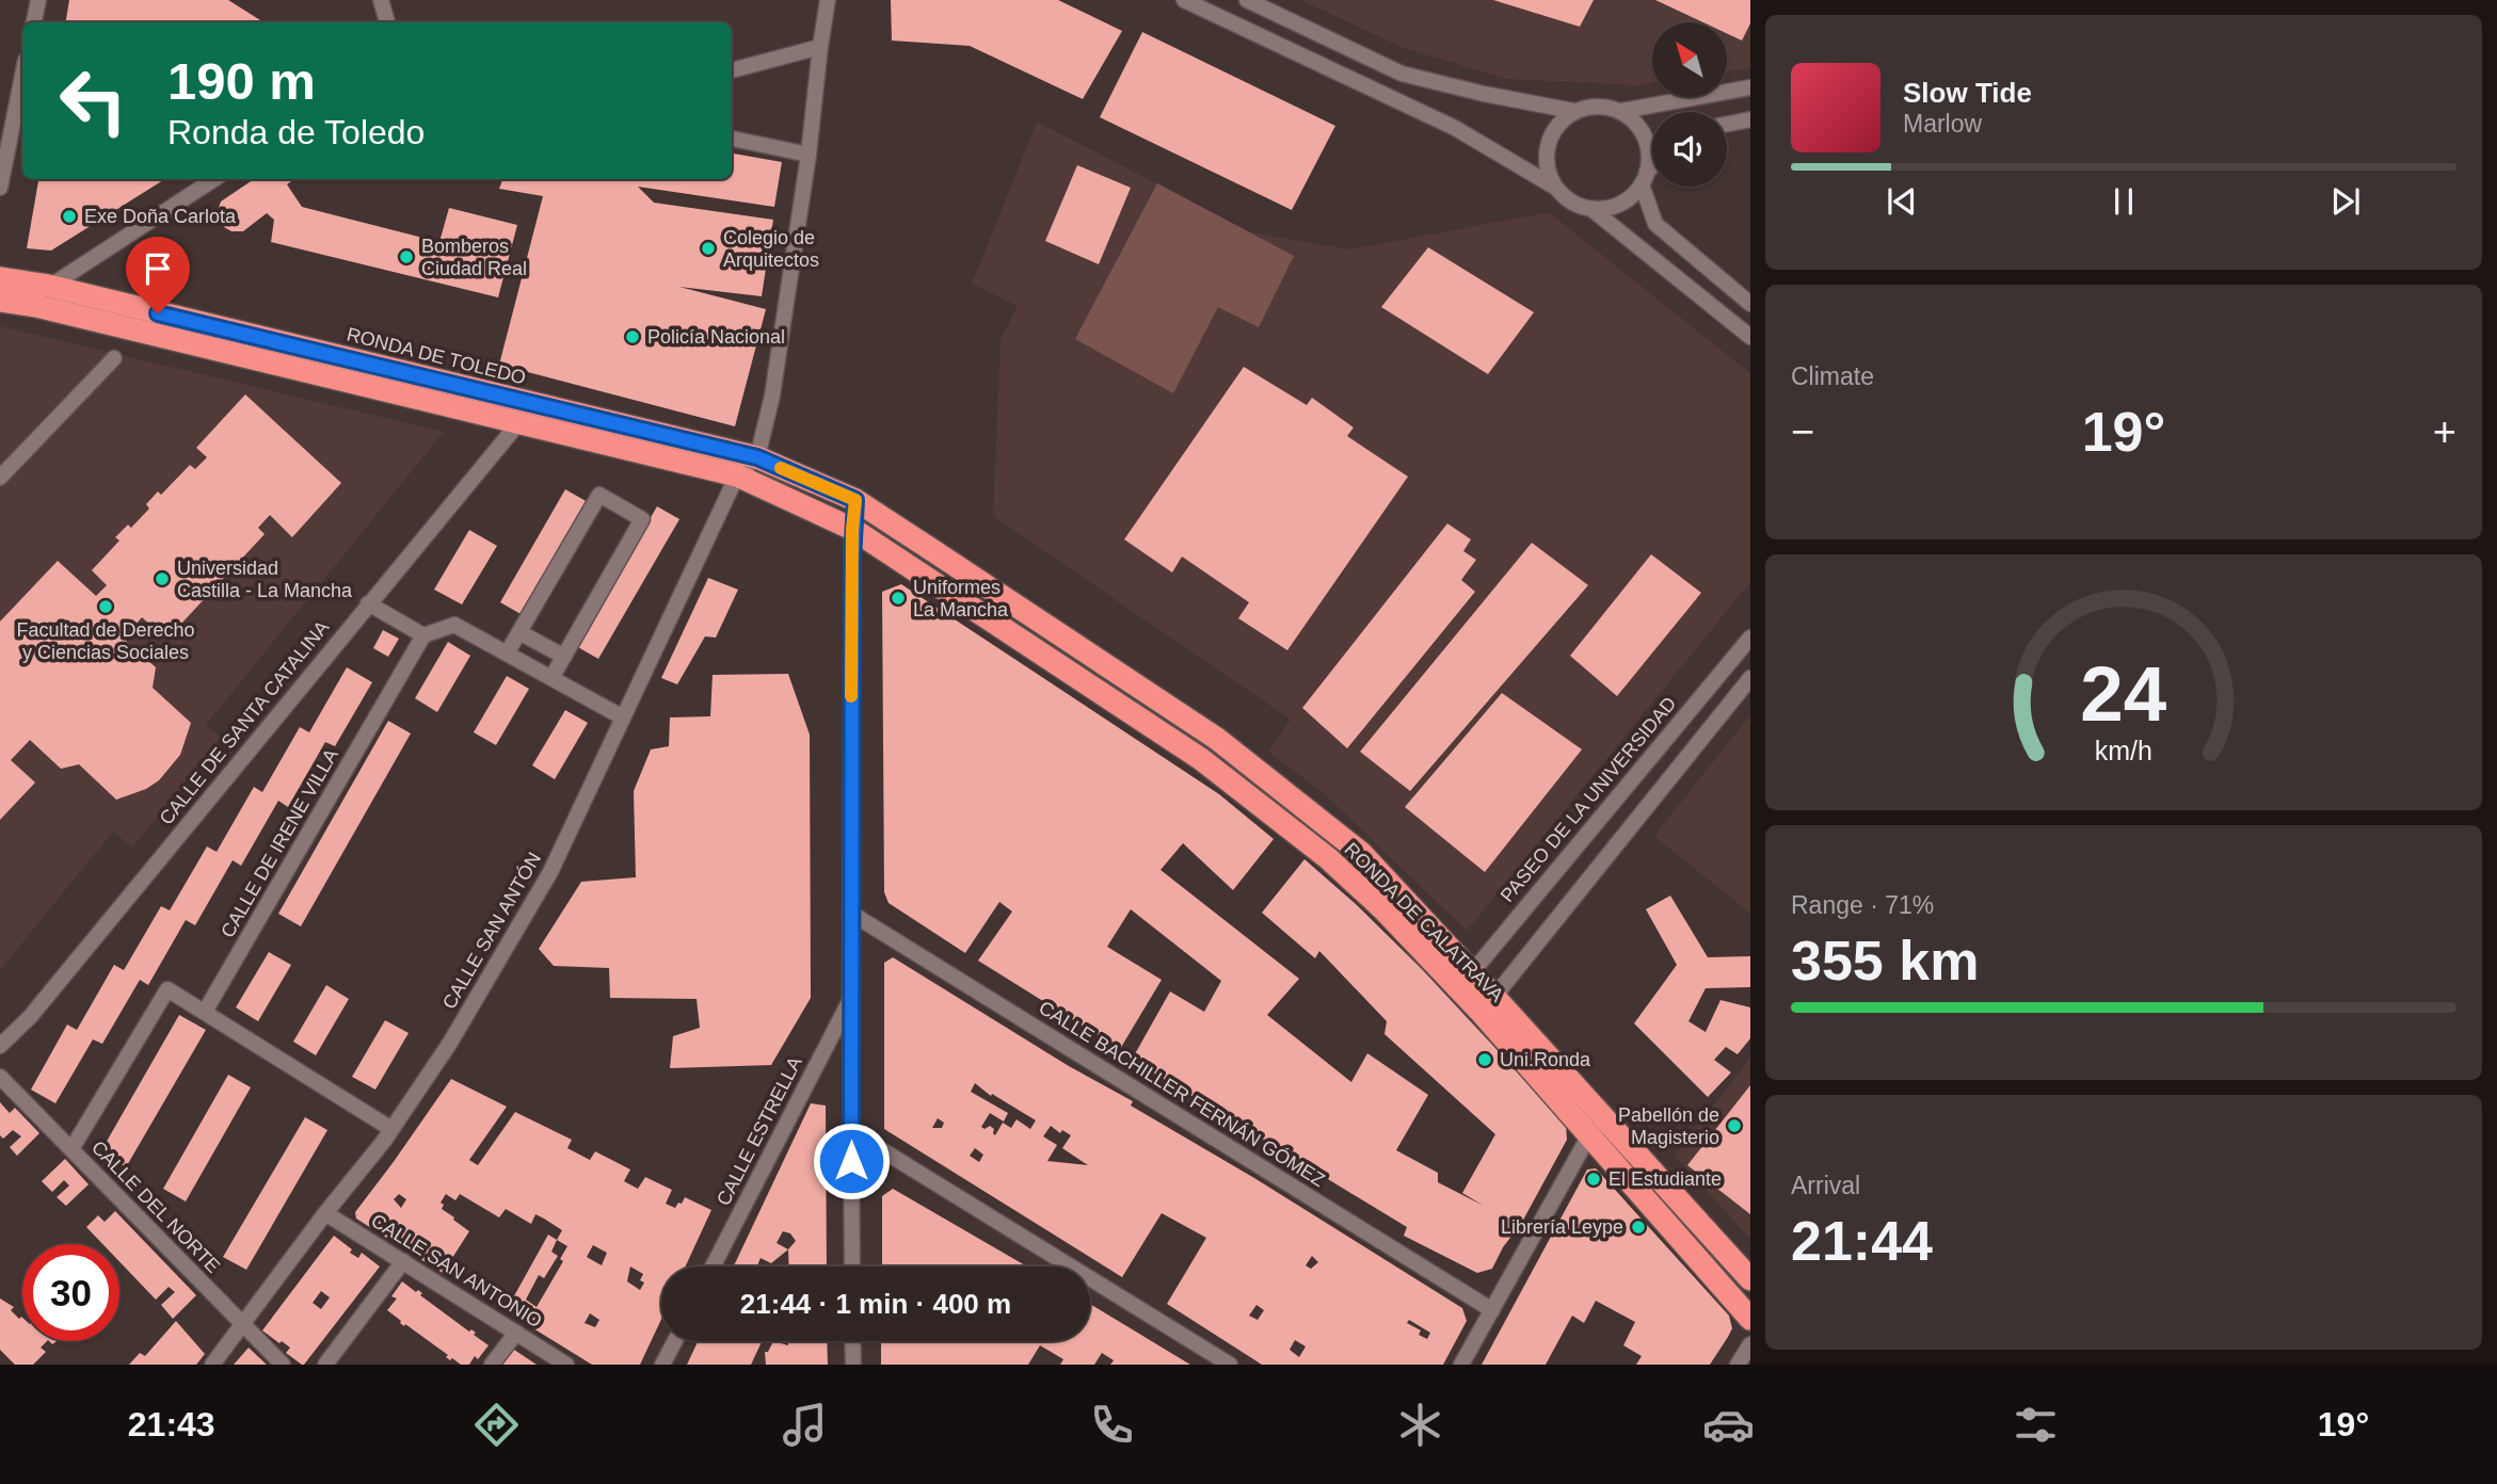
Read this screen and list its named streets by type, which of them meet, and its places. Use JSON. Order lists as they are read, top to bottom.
{
  "streets": {
    "highway": ["RONDA DE TOLEDO", "RONDA DE CALATRAVA"],
    "street": [
      "CALLE DE SANTA CATALINA",
      "PASEO DE LA UNIVERSIDAD",
      "CALLE DE IRENE VILLA",
      "CALLE SAN ANTÓN",
      "CALLE BACHILLER FERNÁN GÓMEZ",
      "CALLE ESTRELLA",
      "CALLE DEL NORTE",
      "CALLE SAN ANTONIO"
    ]
  },
  "crossings": [
    ["RONDA DE TOLEDO", "RONDA DE CALATRAVA"],
    ["PASEO DE LA UNIVERSIDAD", "RONDA DE CALATRAVA"],
    ["CALLE SAN ANTÓN", "CALLE DEL NORTE"],
    ["CALLE SAN ANTÓN", "CALLE SAN ANTONIO"]
  ],
  "places": [
    "Exe Doña Carlota",
    "Colegio de Arquitectos",
    "Bomberos Ciudad Real",
    "Policía Nacional",
    "Universidad Castilla - La Mancha",
    "Uniformes La Mancha",
    "Facultad de Derecho y Ciencias Sociales",
    "Uni.Ronda",
    "Pabellón de Magisterio",
    "El Estudiante",
    "Librería Leype"
  ],
  "north": "top left",
  "page": {
    "turn": ["190 m", "Ronda de Toledo"],
    "song": ["Slow Tide", "Marlow"],
    "tile": [
      "Climate",
      ["Range · 71%", "355 km"],
      ["Arrival", "21:44"]
    ],
    "heat": ["−", "19°", "+"],
    "limit": "30",
    "trip": "21:44 · 1 min · 400 m",
    "tabs": ["21:43", "19°"],
    "gauge": ["24", "km/h"]
  }
}
